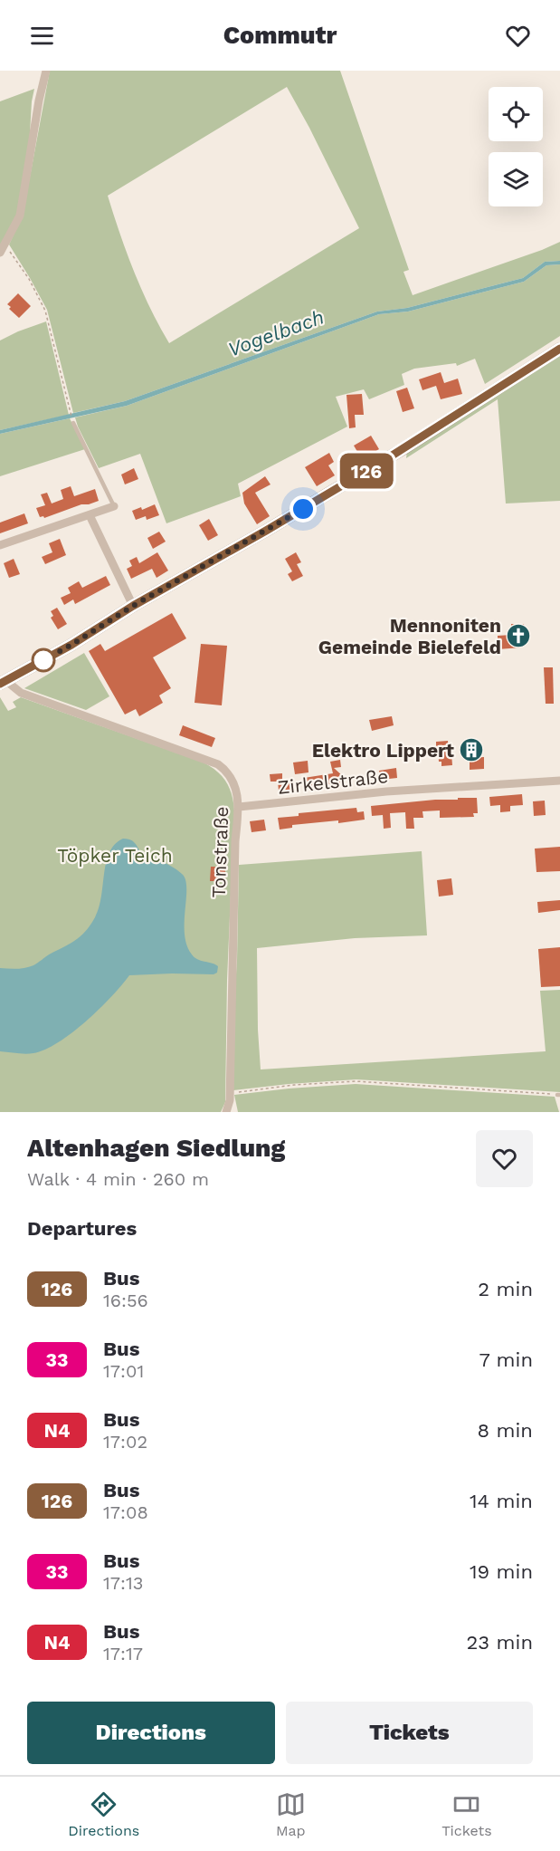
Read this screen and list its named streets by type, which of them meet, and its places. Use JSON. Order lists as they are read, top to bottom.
{
  "streets": {
    "street": ["Zirkelstraße", "Tonstraße"]
  },
  "crossings": [
    ["Zirkelstraße", "Tonstraße"]
  ],
  "water": ["Vogelbach"],
  "parks": ["Töpker Teich"],
  "places": {
    "church": ["Mennoniten Gemeinde Bielefeld"],
    "building": ["Elektro Lippert"]
  },
  "lines": ["bus line 126"],
  "page": {
    "header": "Commutr",
    "on_map": "126",
    "heading": [
      ["Altenhagen Siedlung", "Walk · 4 min · 260 m"],
      "Departures"
    ],
    "list": [
      {
        "mark": "126",
        "name": "Bus",
        "note": "16:56",
        "value": "2 min"
      },
      {
        "mark": "33",
        "name": "Bus",
        "note": "17:01",
        "value": "7 min"
      },
      {
        "mark": "N4",
        "name": "Bus",
        "note": "17:02",
        "value": "8 min"
      },
      {
        "mark": "126",
        "name": "Bus",
        "note": "17:08",
        "value": "14 min"
      },
      {
        "mark": "33",
        "name": "Bus",
        "note": "17:13",
        "value": "19 min"
      },
      {
        "mark": "N4",
        "name": "Bus",
        "note": "17:17",
        "value": "23 min"
      }
    ],
    "buttons": ["Directions", "Tickets"],
    "tabs": ["Directions", "Map", "Tickets"]
  }
}
